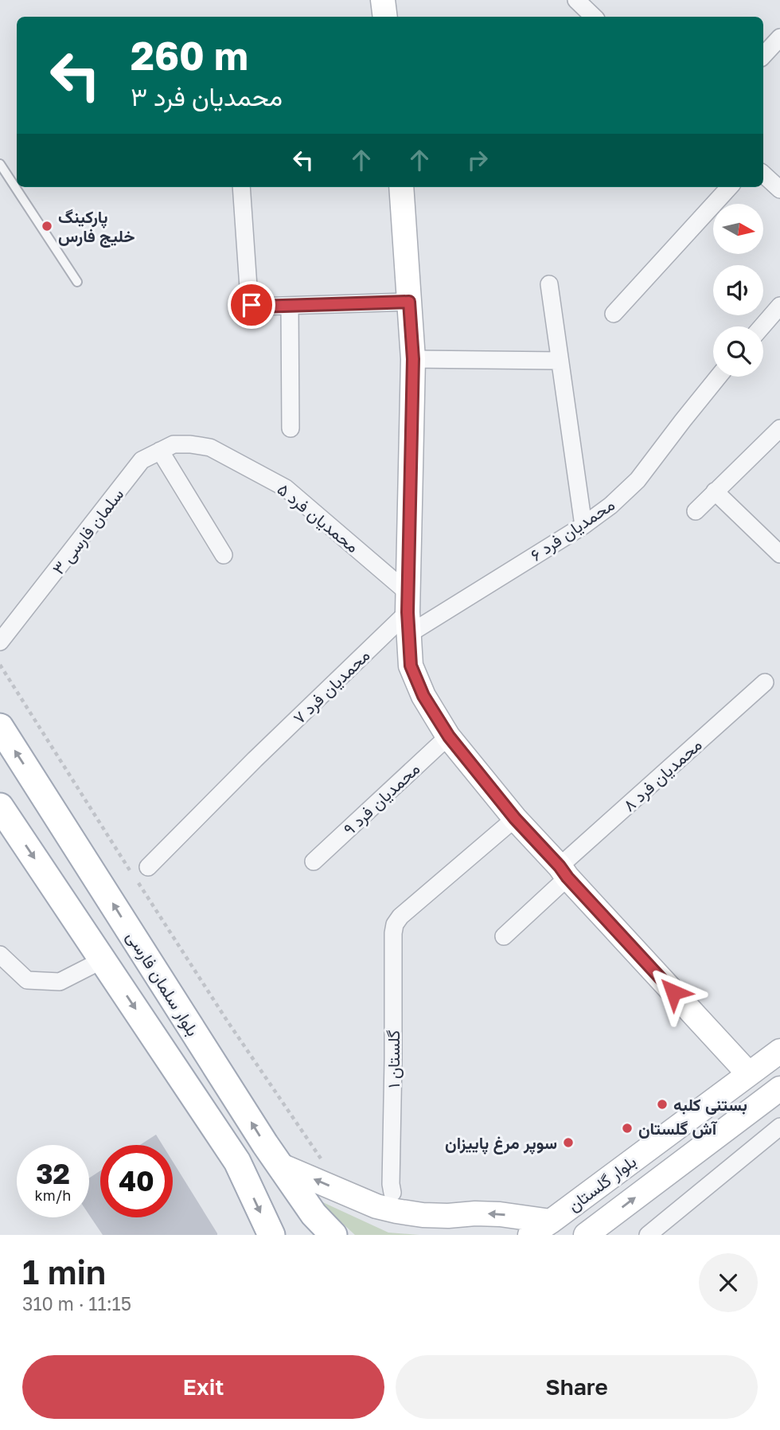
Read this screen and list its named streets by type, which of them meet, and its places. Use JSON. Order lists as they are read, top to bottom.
{
  "streets": {
    "main road": ["بلوار سلمان فارسی"],
    "street": [
      "۵ محمدیان فرد",
      "۶ محمدیان فرد",
      "۳ سلمان فارسی",
      "۷ محمدیان فرد",
      "۸ محمدیان فرد",
      "۹ محمدیان فرد",
      "۱ گلستان",
      "بلوار گلستان"
    ]
  },
  "crossings": [
    ["۵ محمدیان فرد", "۶ محمدیان فرد"],
    ["۵ محمدیان فرد", "۳ سلمان فارسی"],
    ["۵ محمدیان فرد", "۷ محمدیان فرد"],
    ["۶ محمدیان فرد", "۷ محمدیان فرد"]
  ],
  "places": [
    "پارکینگ خلیج فارس",
    "بستنی کلبه",
    "آش گلستان",
    "سوپر مرغ پاییزان"
  ],
  "north": "right",
  "page": {
    "turn": ["260 m", "۳ محمدیان فرد"],
    "speed": "32 km/h",
    "limit": "40",
    "heading": ["1 min", "310 m · 11:15"],
    "buttons": ["Exit", "Share"]
  }
}
